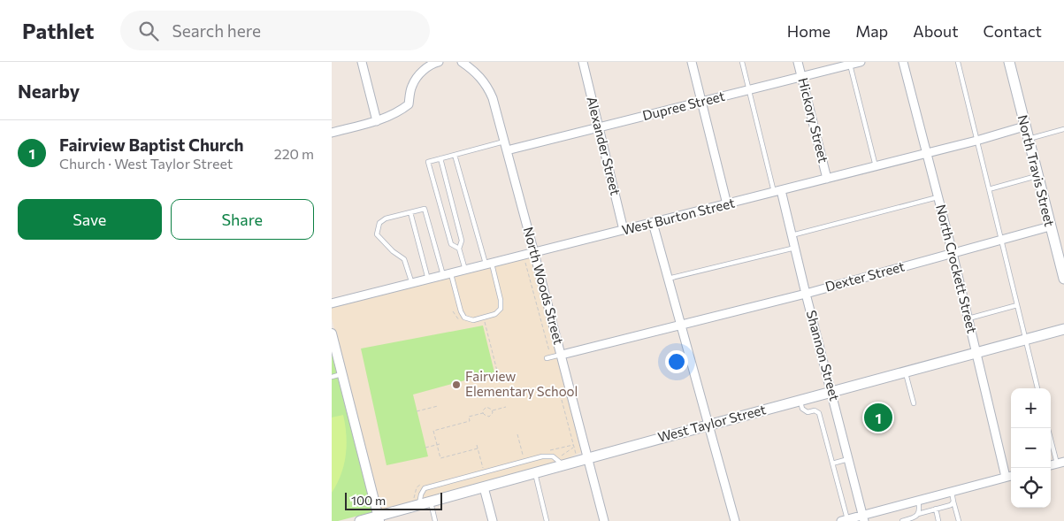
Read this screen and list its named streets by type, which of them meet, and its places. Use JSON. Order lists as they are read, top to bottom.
{
  "streets": {
    "main road": ["North Travis Street", "West Taylor Street"],
    "street": [
      "Dupree Street",
      "Hickory Street",
      "Alexander Street",
      "West Burton Street",
      "North Crockett Street",
      "Dexter Street",
      "North Woods Street",
      "Shannon Street"
    ]
  },
  "crossings": [
    ["Dupree Street", "Hickory Street"],
    ["Dupree Street", "Alexander Street"],
    ["Dupree Street", "North Woods Street"],
    ["Hickory Street", "West Burton Street"],
    ["Alexander Street", "West Burton Street"],
    ["North Travis Street", "West Burton Street"],
    ["North Travis Street", "Dexter Street"],
    ["West Burton Street", "North Crockett Street"],
    ["West Burton Street", "North Woods Street"],
    ["West Burton Street", "Shannon Street"],
    ["North Crockett Street", "Dexter Street"],
    ["North Crockett Street", "West Taylor Street"],
    ["Dexter Street", "North Woods Street"],
    ["Dexter Street", "Shannon Street"],
    ["North Woods Street", "West Taylor Street"],
    ["Shannon Street", "West Taylor Street"]
  ],
  "places": ["Fairview Elementary School"],
  "scale_bar": "100 m",
  "page": {
    "header": "Pathlet",
    "search": "Search here",
    "nav": [
      "Home",
      "Map",
      "About",
      "Contact"
    ],
    "heading": "Nearby",
    "list": [
      {
        "mark": "1",
        "name": "Fairview Baptist Church",
        "note": "Church · West Taylor Street",
        "value": "220 m"
      }
    ],
    "buttons": ["Save", "Share"],
    "map_buttons": ["+", "−"],
    "pins": "1",
    "scale": "100 m"
  }
}
